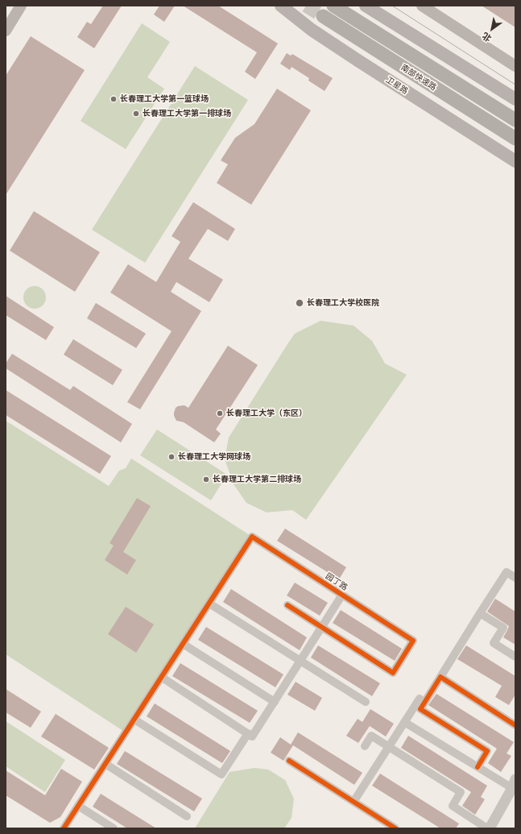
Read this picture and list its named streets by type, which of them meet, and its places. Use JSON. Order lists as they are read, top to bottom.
{
  "streets": {
    "highway": ["南部快速路"],
    "main road": ["卫星路"],
    "street": ["园丁路"]
  },
  "places": [
    "长春理工大学第一篮球场",
    "长春理工大学第一排球场",
    "长春理工大学校医院",
    "长春理工大学（东区）",
    "长春理工大学网球场",
    "长春理工大学第二排球场"
  ],
  "north": "bottom left"
}
